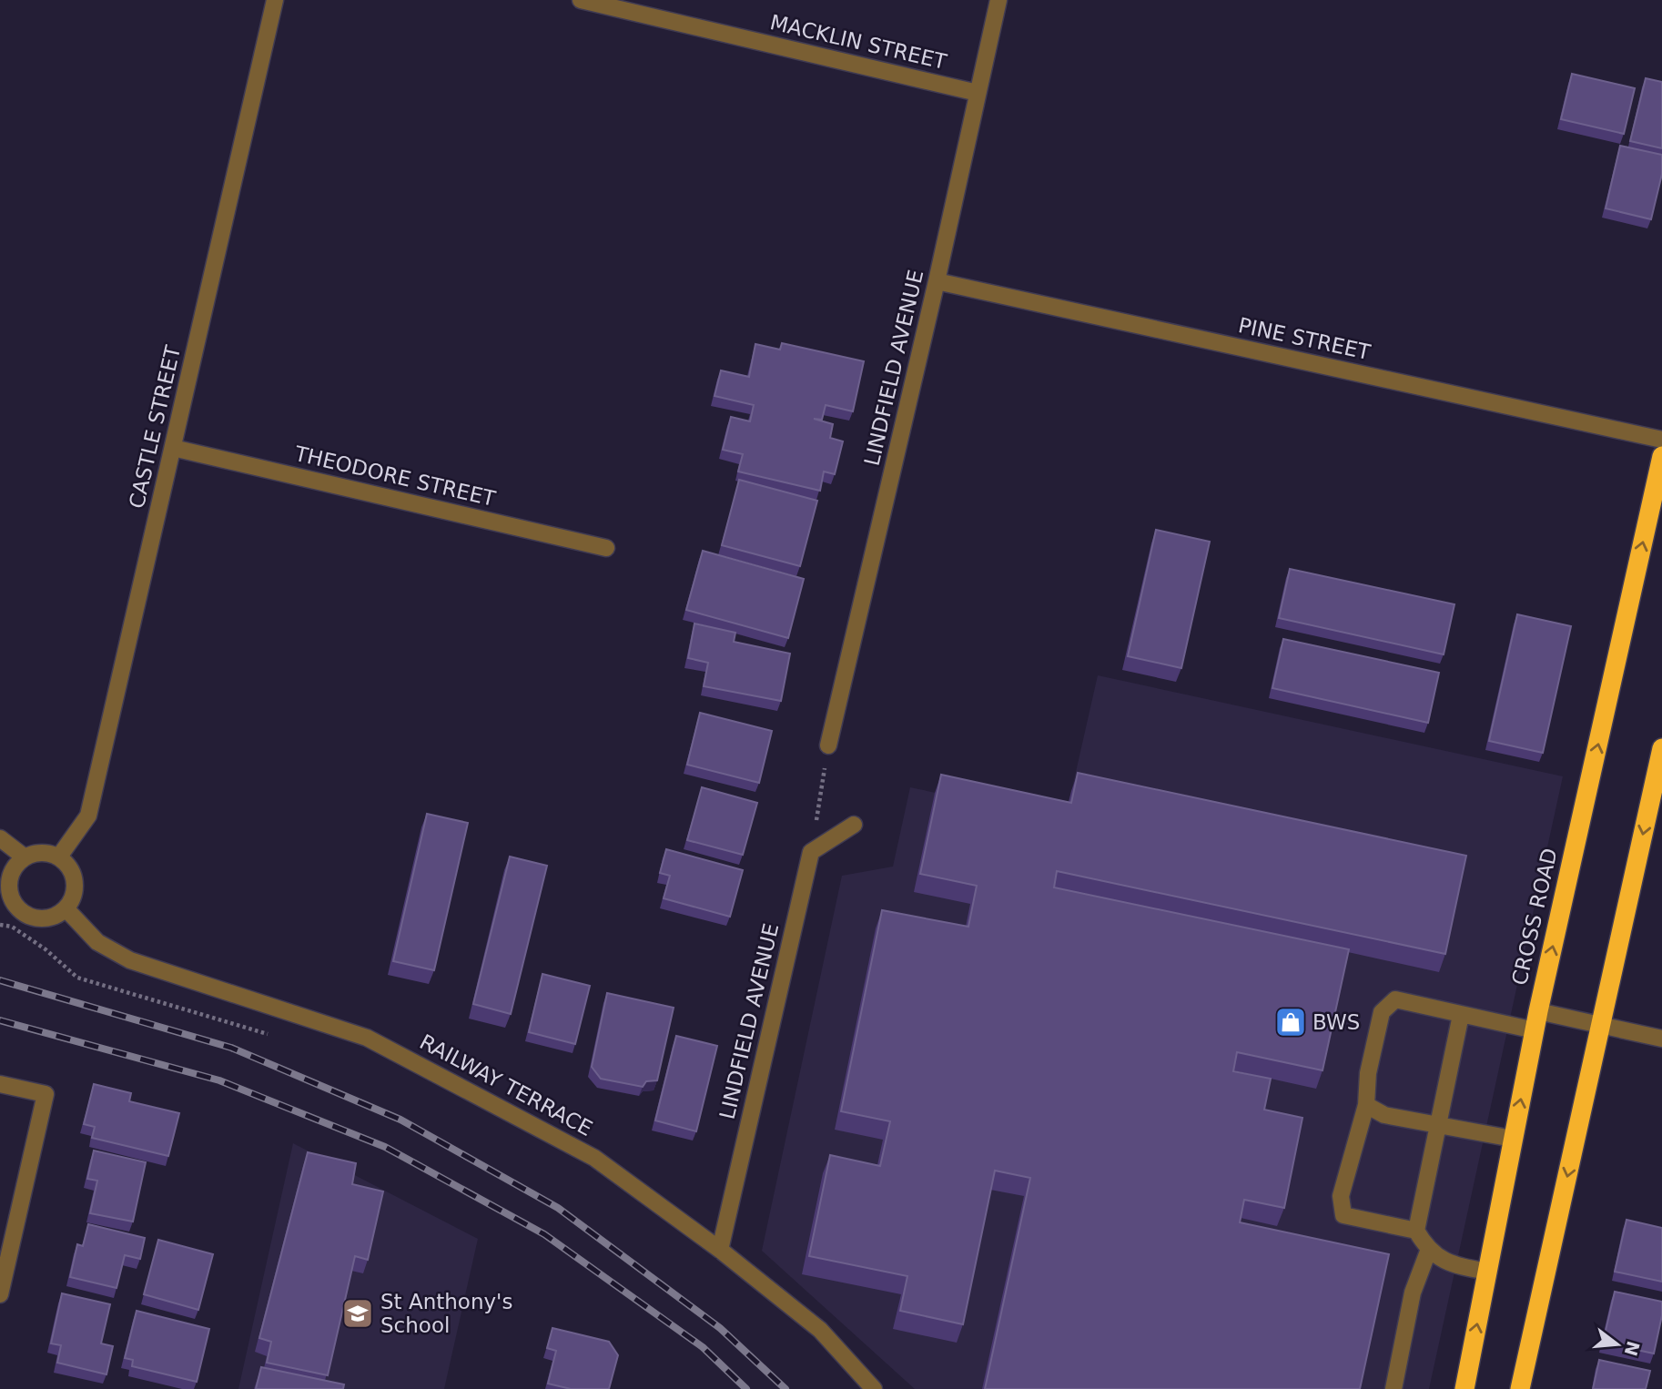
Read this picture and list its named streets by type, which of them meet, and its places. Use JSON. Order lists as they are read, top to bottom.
{
  "streets": {
    "highway": ["CROSS ROAD"],
    "street": [
      "MACKLIN STREET",
      "PINE STREET",
      "LINDFIELD AVENUE",
      "CASTLE STREET",
      "THEODORE STREET",
      "RAILWAY TERRACE"
    ]
  },
  "crossings": [
    ["MACKLIN STREET", "LINDFIELD AVENUE"],
    ["PINE STREET", "LINDFIELD AVENUE"],
    ["LINDFIELD AVENUE", "RAILWAY TERRACE"],
    ["CASTLE STREET", "THEODORE STREET"],
    ["CASTLE STREET", "RAILWAY TERRACE"]
  ],
  "places": {
    "shop": ["BWS"],
    "school or university": ["St Anthony's School"]
  },
  "north": "right"
}
